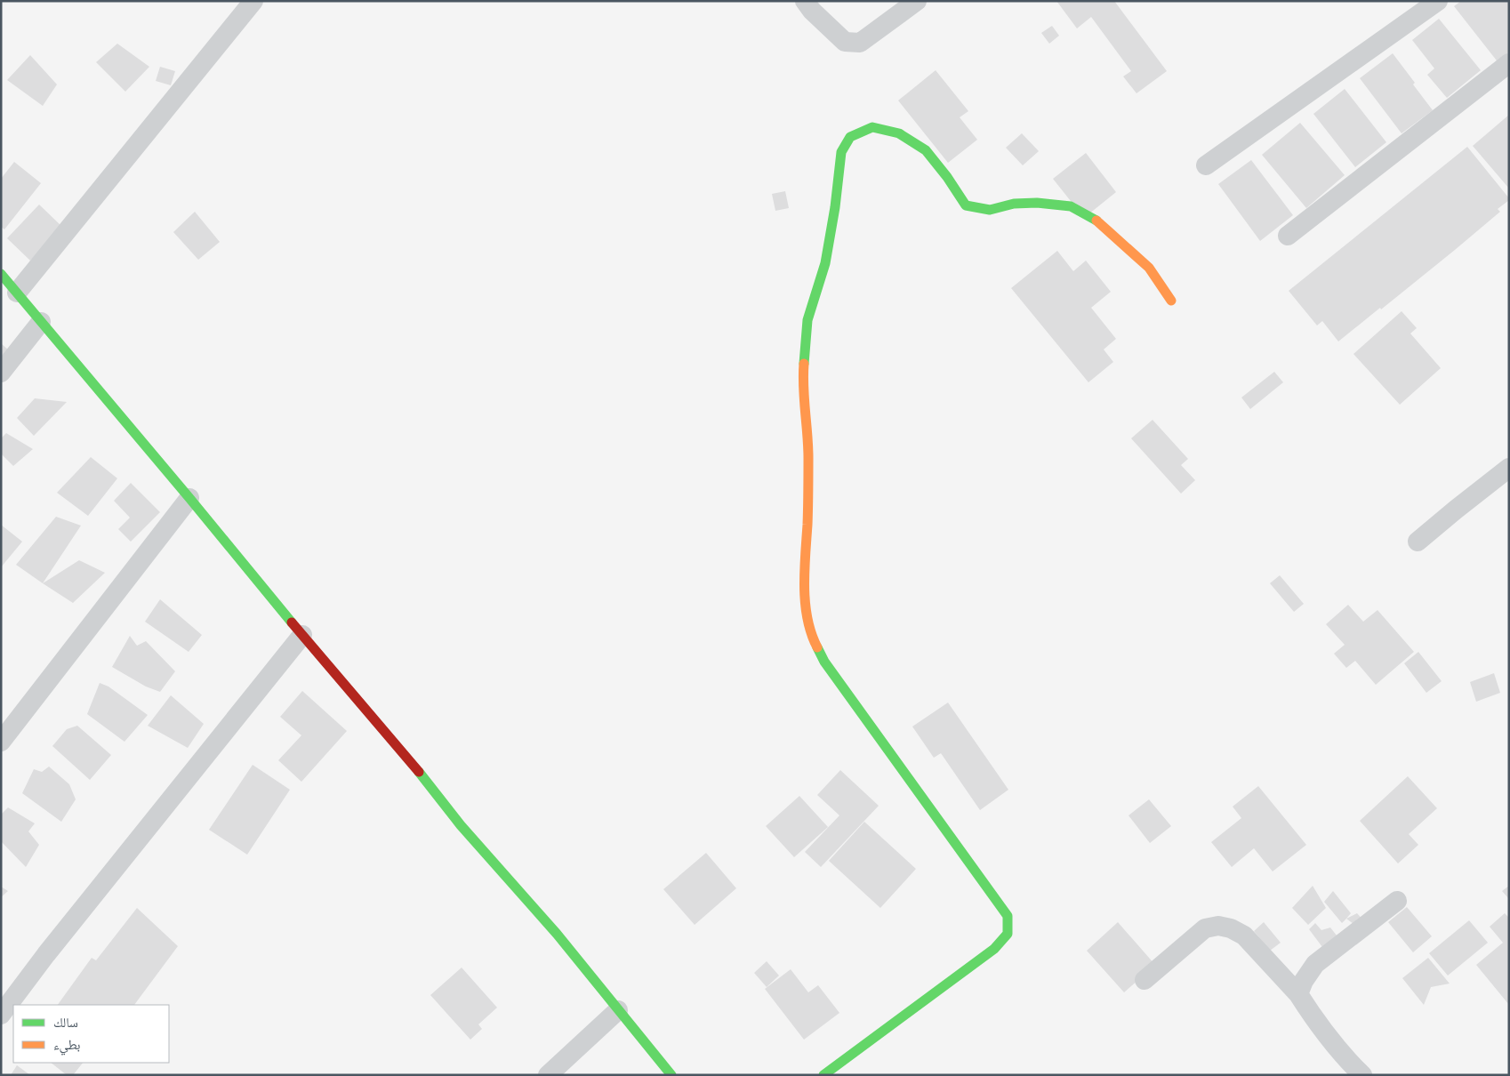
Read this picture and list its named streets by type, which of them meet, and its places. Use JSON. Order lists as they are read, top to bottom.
{
  "legend": ["سالك", "بطيء"]
}
